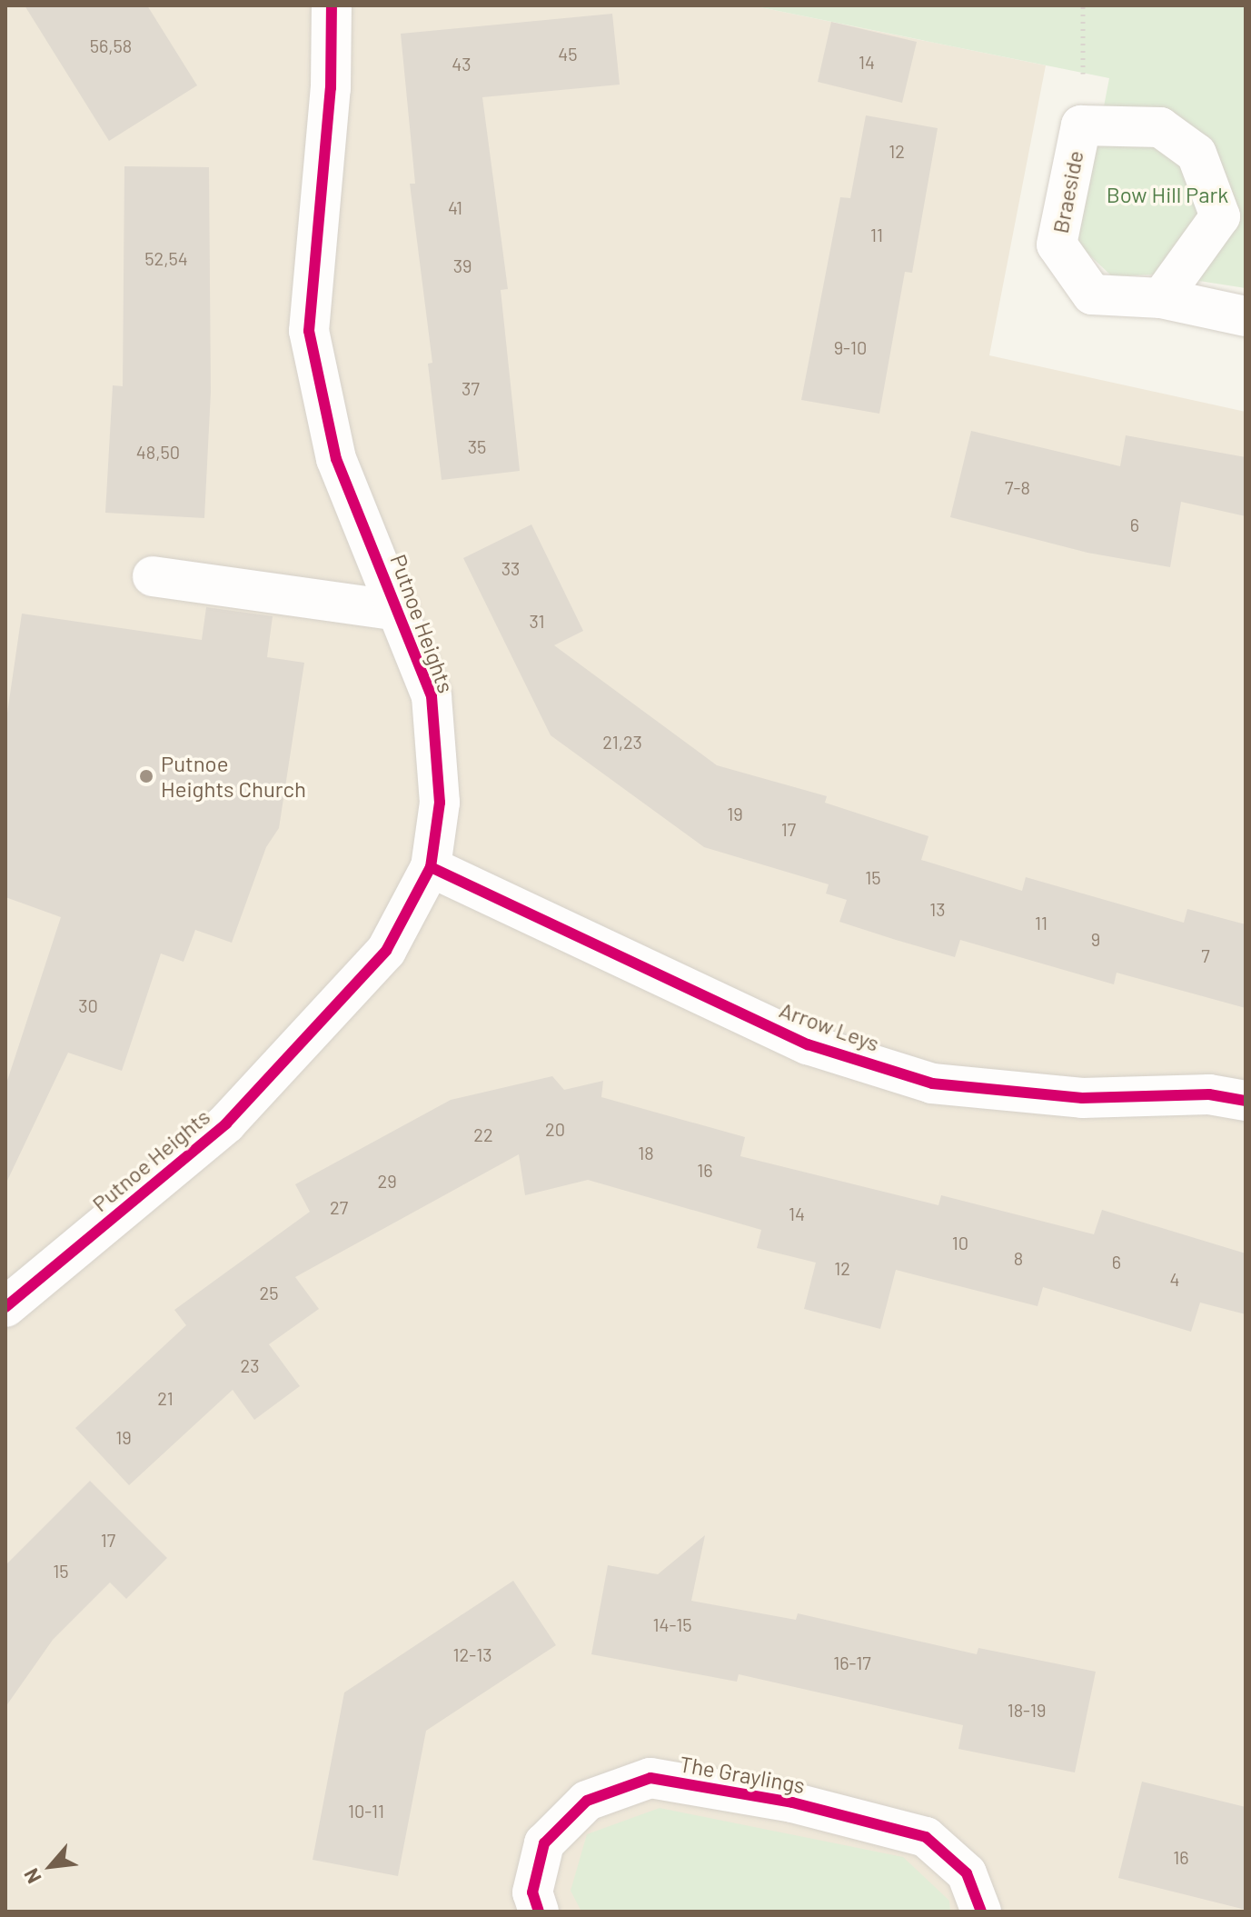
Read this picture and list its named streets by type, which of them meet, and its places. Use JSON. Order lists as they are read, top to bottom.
{
  "streets": {
    "street": [
      "Braeside",
      "Putnoe Heights",
      "Arrow Leys",
      "The Graylings"
    ]
  },
  "crossings": [
    ["Putnoe Heights", "Arrow Leys"]
  ],
  "parks": ["Bow Hill Park"],
  "places": ["Putnoe Heights Church"],
  "house_numbers": [
    "56,58",
    "45",
    "14",
    "43",
    "12",
    "41",
    "11",
    "52,54",
    "39",
    "9-10",
    "37",
    "35",
    "48,50",
    "7-8",
    "6",
    "33",
    "31",
    "21,23",
    "19",
    "17",
    "15",
    "13",
    "11",
    "9",
    "7",
    "30",
    "20",
    "22",
    "18",
    "16",
    "29",
    "27",
    "14",
    "10",
    "8",
    "6",
    "12",
    "4",
    "25",
    "23",
    "21",
    "19",
    "17",
    "15",
    "14-15",
    "12-13",
    "16-17",
    "18-19",
    "10-11",
    "16"
  ],
  "north": "bottom left"
}
